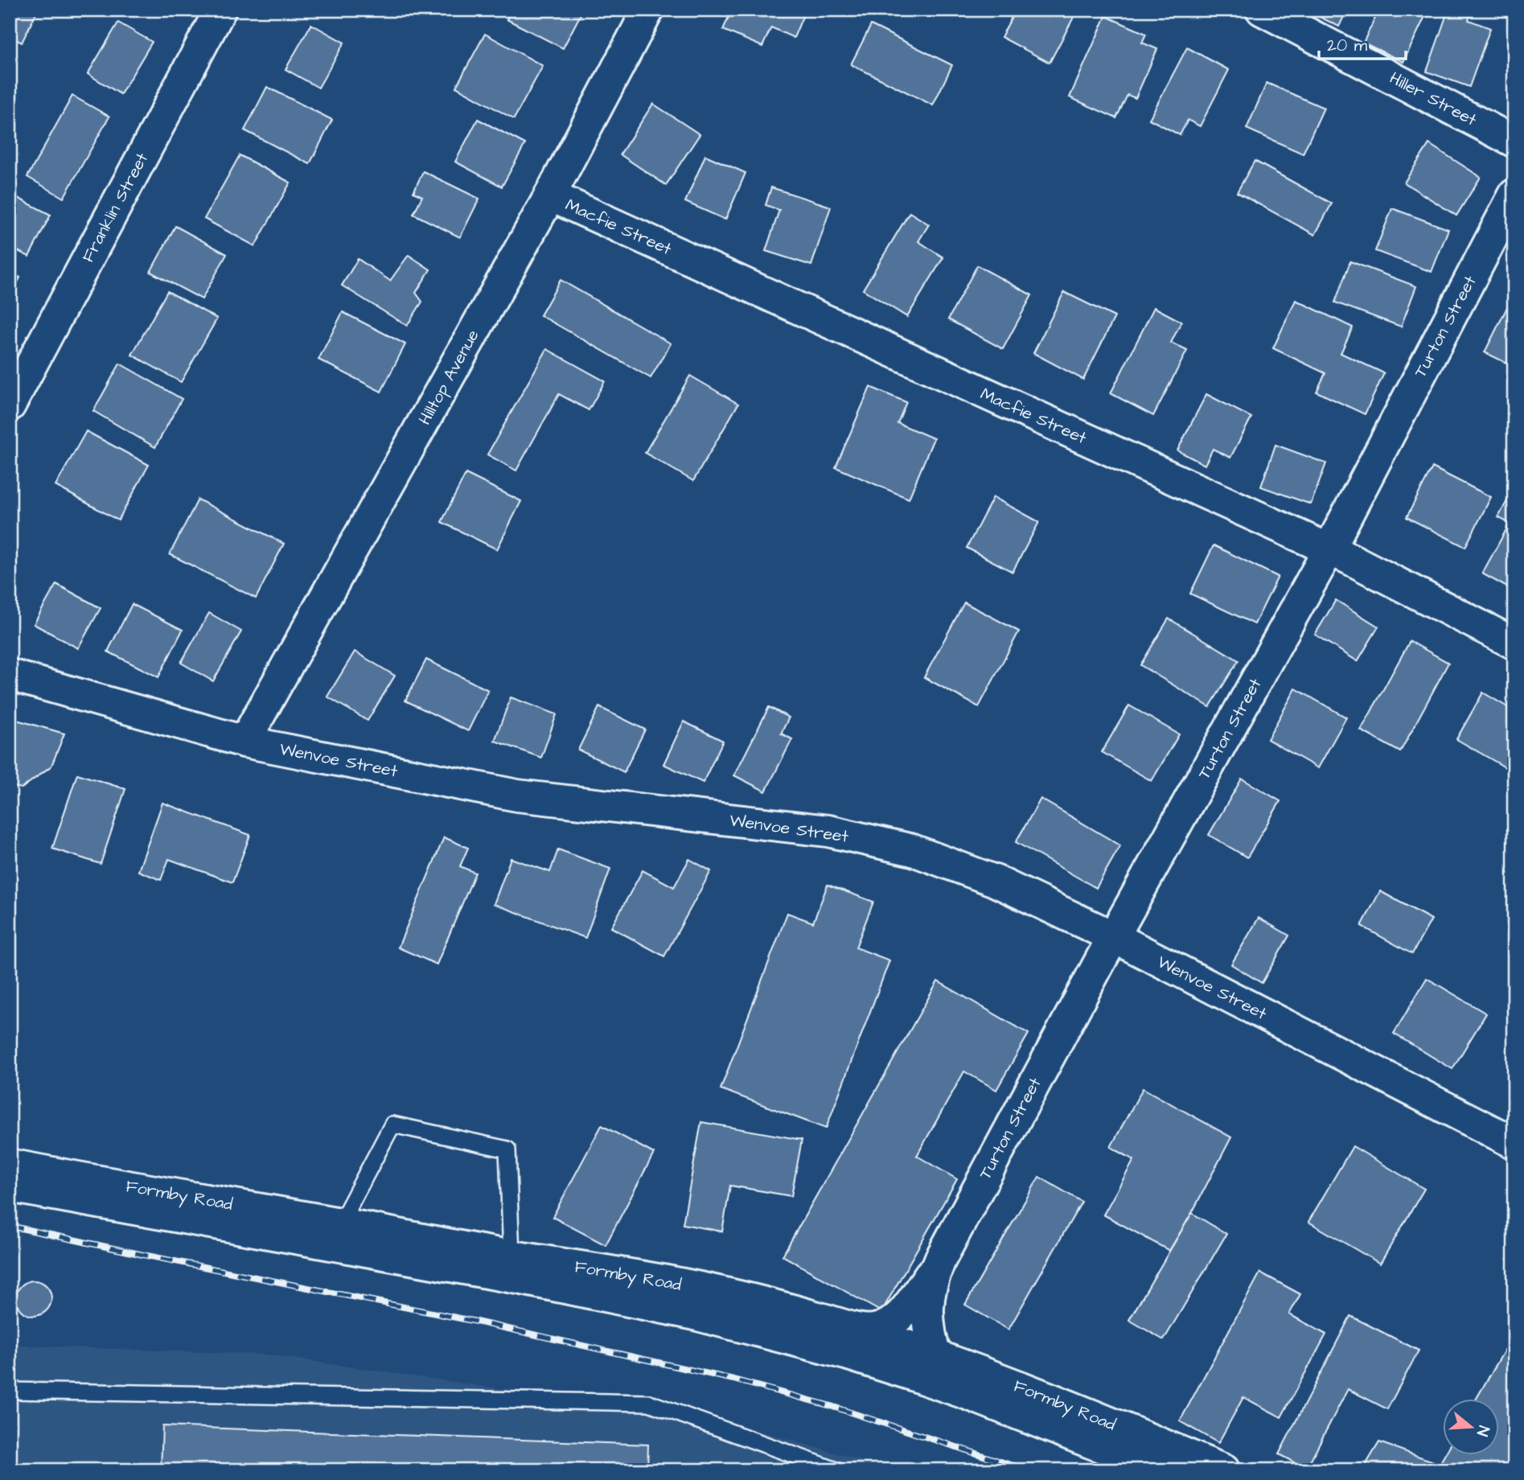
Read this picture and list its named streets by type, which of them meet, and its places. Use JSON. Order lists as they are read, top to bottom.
{
  "streets": {
    "street": [
      "Hiller Street",
      "Franklin Street",
      "Macfie Street",
      "Turton Street",
      "Hilltop Avenue",
      "Wenvoe Street",
      "Formby Road"
    ]
  },
  "crossings": [
    ["Macfie Street", "Turton Street"],
    ["Macfie Street", "Hilltop Avenue"],
    ["Turton Street", "Wenvoe Street"],
    ["Turton Street", "Formby Road"],
    ["Hilltop Avenue", "Wenvoe Street"]
  ],
  "scale_bar": "20 m",
  "north": "right"
}
